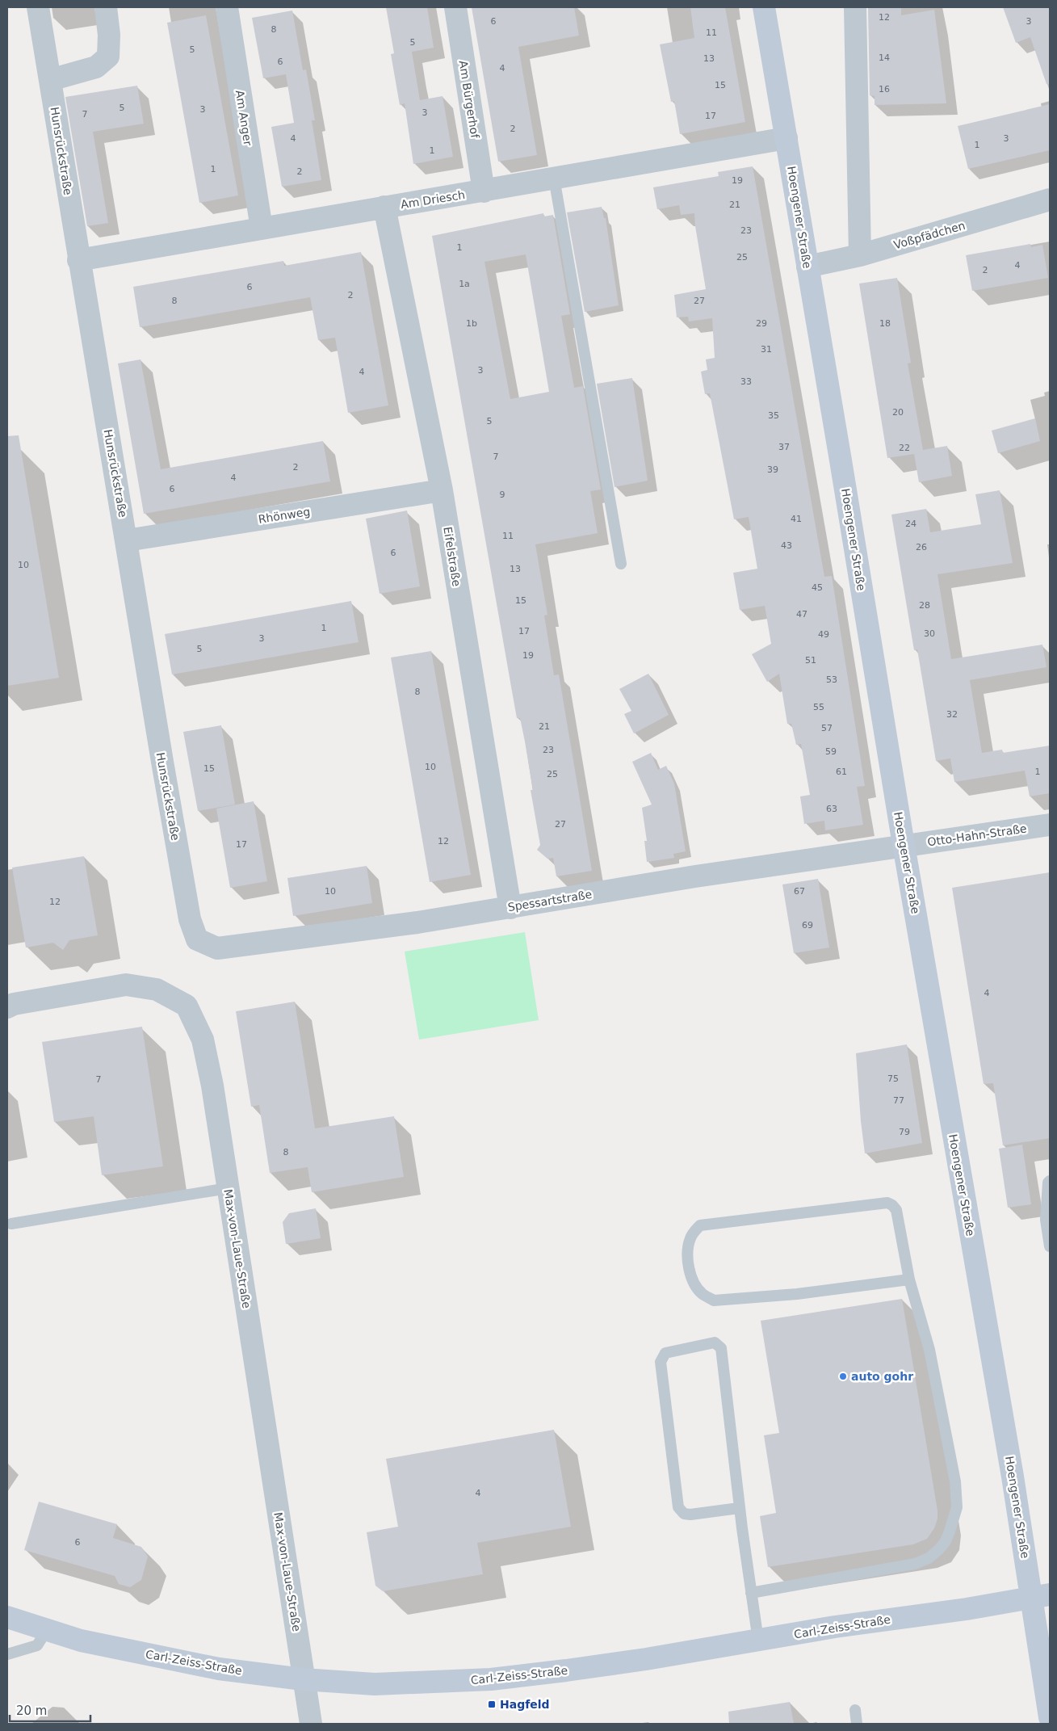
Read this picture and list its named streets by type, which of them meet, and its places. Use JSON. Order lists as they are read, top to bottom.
{
  "streets": {
    "main road": ["Hoengener Straße", "Carl-Zeiss-Straße"],
    "street": [
      "Am Bürgerhof",
      "Am Anger",
      "Hunsrückstraße",
      "Am Driesch",
      "Voßpfädchen",
      "Rhönweg",
      "Eifelstraße",
      "Otto-Hahn-Straße",
      "Spessartstraße",
      "Max-von-Laue-Straße"
    ]
  },
  "crossings": [
    ["Am Bürgerhof", "Am Driesch"],
    ["Am Anger", "Am Driesch"],
    ["Hunsrückstraße", "Am Driesch"],
    ["Hunsrückstraße", "Rhönweg"],
    ["Hunsrückstraße", "Spessartstraße"],
    ["Am Driesch", "Hoengener Straße"],
    ["Am Driesch", "Eifelstraße"],
    ["Hoengener Straße", "Voßpfädchen"],
    ["Hoengener Straße", "Otto-Hahn-Straße"],
    ["Hoengener Straße", "Spessartstraße"],
    ["Hoengener Straße", "Carl-Zeiss-Straße"],
    ["Rhönweg", "Eifelstraße"],
    ["Eifelstraße", "Spessartstraße"],
    ["Otto-Hahn-Straße", "Spessartstraße"],
    ["Max-von-Laue-Straße", "Carl-Zeiss-Straße"]
  ],
  "places": {
    "other": ["auto gohr"],
    "transit": ["Hagfeld"]
  },
  "house_numbers": [
    "12",
    "6",
    "3",
    "8",
    "11",
    "5",
    "5",
    "14",
    "13",
    "6",
    "4",
    "15",
    "16",
    "5",
    "3",
    "3",
    "7",
    "17",
    "2",
    "4",
    "3",
    "1",
    "1",
    "1",
    "2",
    "19",
    "21",
    "23",
    "1",
    "25",
    "4",
    "2",
    "1a",
    "6",
    "2",
    "8",
    "27",
    "1b",
    "29",
    "18",
    "31",
    "3",
    "4",
    "33",
    "20",
    "35",
    "5",
    "37",
    "22",
    "7",
    "2",
    "39",
    "4",
    "6",
    "9",
    "41",
    "24",
    "11",
    "43",
    "26",
    "6",
    "10",
    "13",
    "45",
    "15",
    "28",
    "47",
    "1",
    "17",
    "30",
    "49",
    "3",
    "5",
    "19",
    "51",
    "53",
    "8",
    "55",
    "32",
    "21",
    "57",
    "23",
    "59",
    "10",
    "15",
    "61",
    "1",
    "25",
    "63",
    "27",
    "12",
    "17",
    "10",
    "67",
    "12",
    "69",
    "4",
    "75",
    "7",
    "77",
    "79",
    "8",
    "4",
    "6"
  ],
  "scale_bar": "20 m"
}
